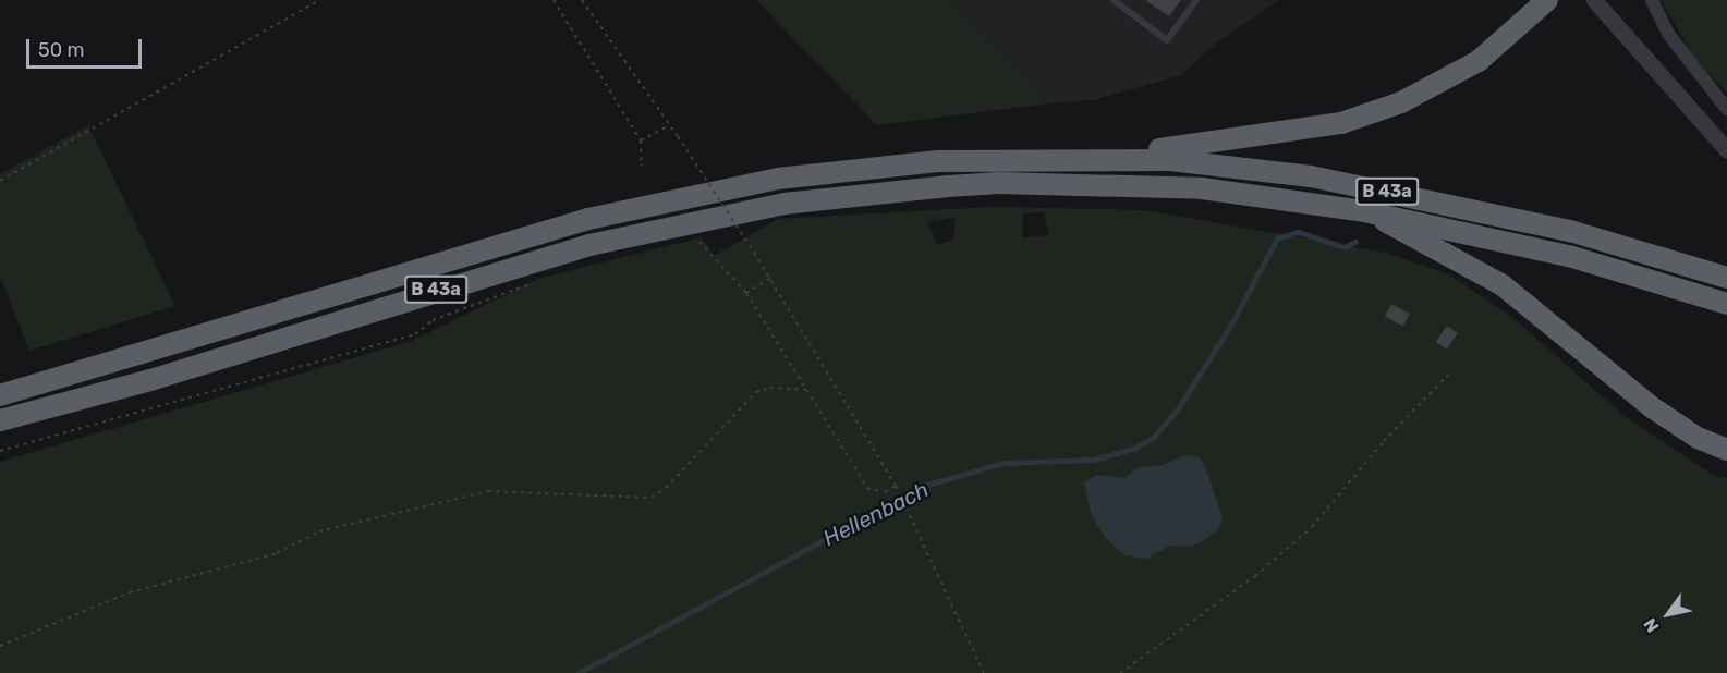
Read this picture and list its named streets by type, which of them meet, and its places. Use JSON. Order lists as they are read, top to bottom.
{
  "streets": {
    "highway": ["B 43a"]
  },
  "water": ["Hellenbach"],
  "scale_bar": "50 m",
  "north": "bottom left"
}
